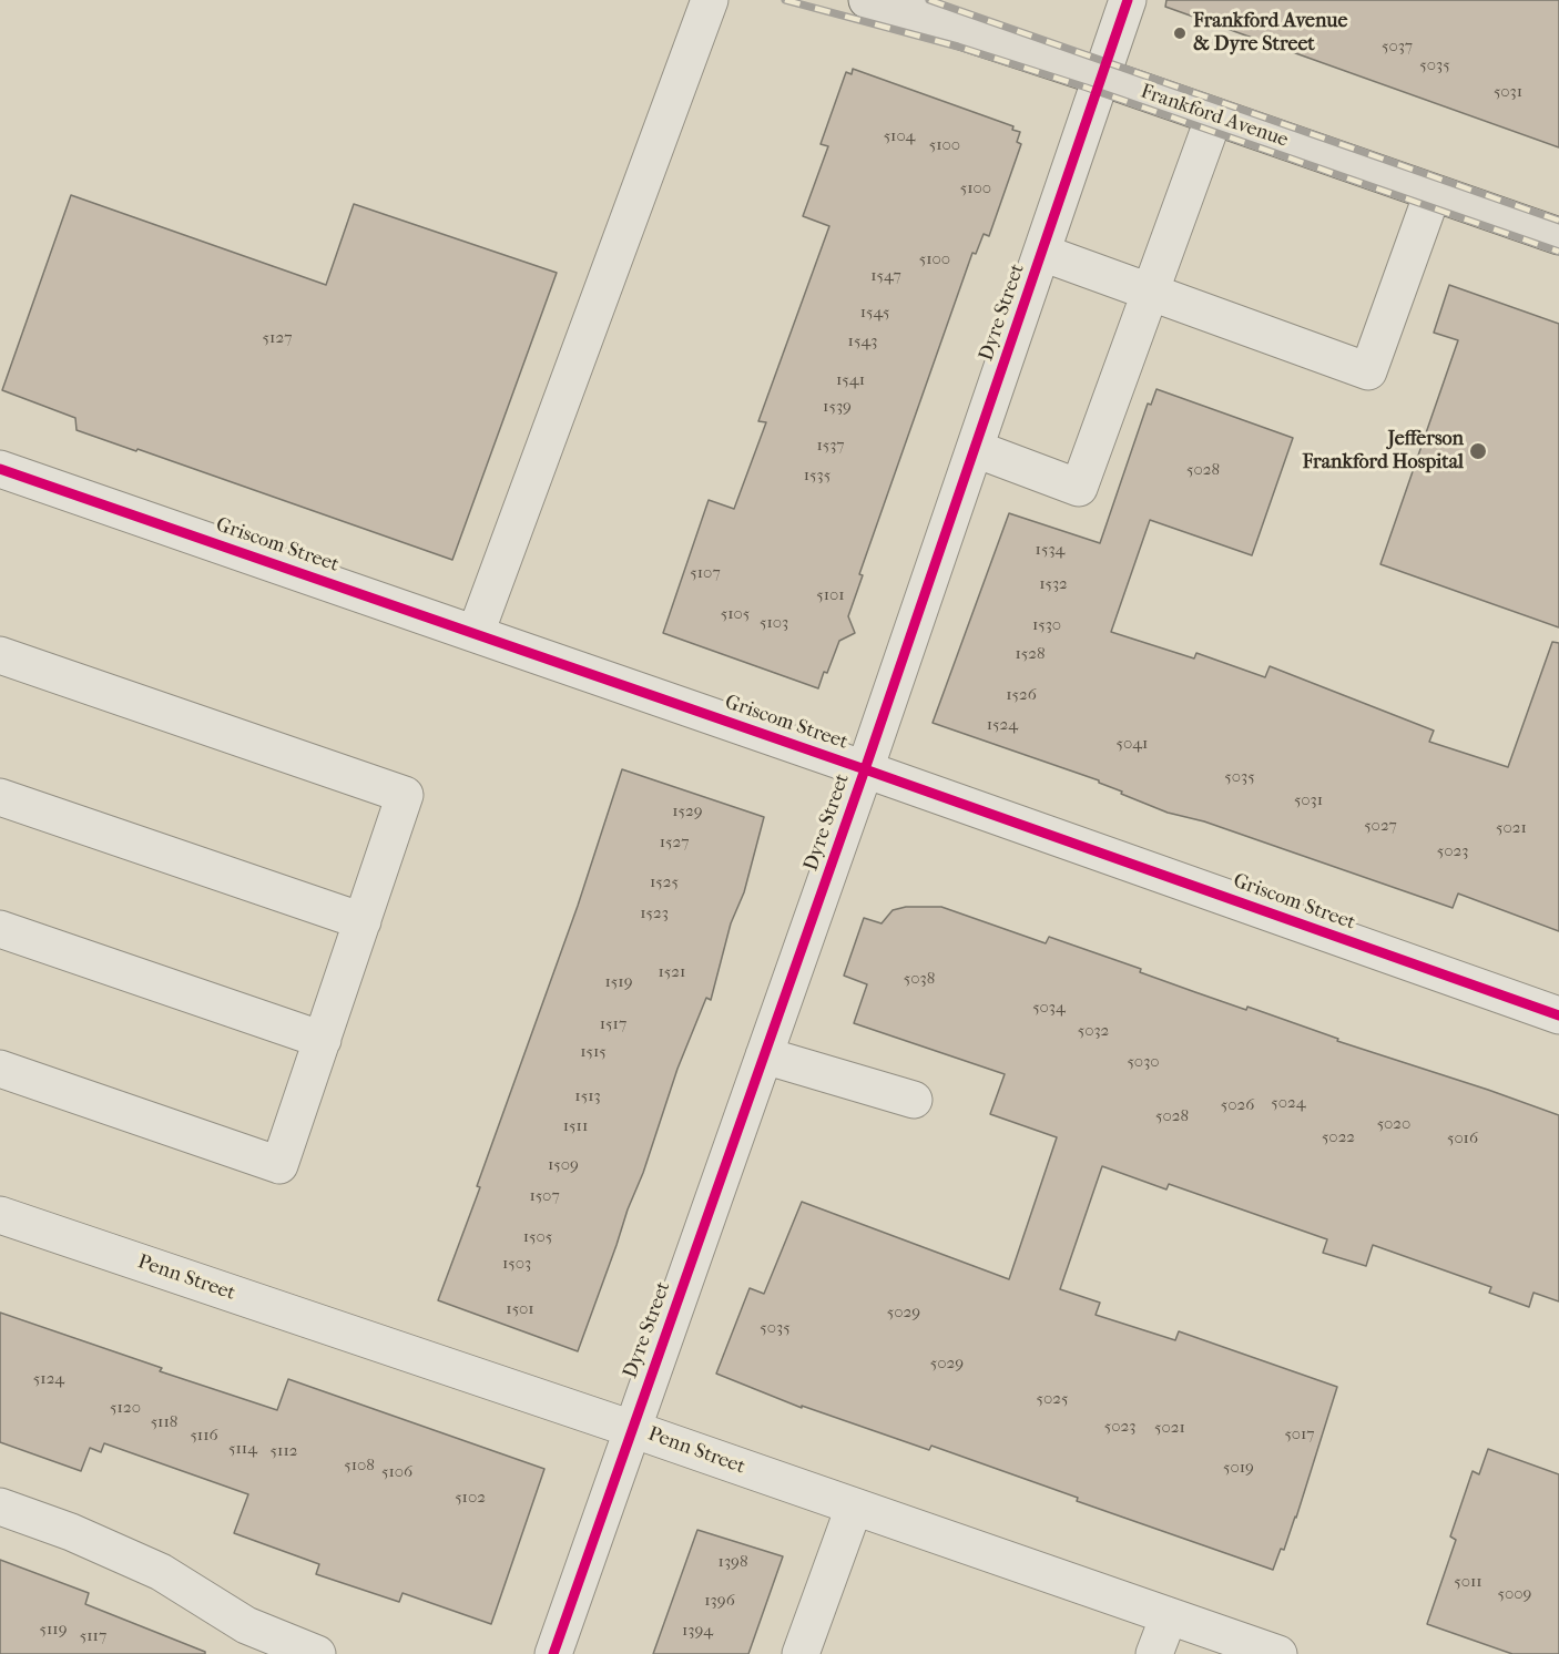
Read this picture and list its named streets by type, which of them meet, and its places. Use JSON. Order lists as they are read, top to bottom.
{
  "streets": {
    "main road": ["Frankford Avenue"],
    "street": ["Dyre Street", "Griscom Street", "Penn Street"]
  },
  "crossings": [
    ["Frankford Avenue", "Dyre Street"],
    ["Dyre Street", "Griscom Street"],
    ["Dyre Street", "Penn Street"]
  ],
  "places": ["Frankford Avenue & Dyre Street", "Jefferson Frankford Hospital"],
  "house_numbers": [
    "5037",
    "5035",
    "5031",
    "5104",
    "5100",
    "5100",
    "5100",
    "1547",
    "1545",
    "5127",
    "1543",
    "1541",
    "1539",
    "1537",
    "5028",
    "1535",
    "1534",
    "5107",
    "1532",
    "5101",
    "5105",
    "5103",
    "1530",
    "1528",
    "1526",
    "1524",
    "5041",
    "5035",
    "5031",
    "1529",
    "5027",
    "5021",
    "1527",
    "5023",
    "1525",
    "1523",
    "1521",
    "5038",
    "1519",
    "5034",
    "1517",
    "5032",
    "1515",
    "5030",
    "1513",
    "5024",
    "5026",
    "5028",
    "5020",
    "1511",
    "5022",
    "5016",
    "1509",
    "1507",
    "1505",
    "1503",
    "1501",
    "5029",
    "5035",
    "5029",
    "5124",
    "5025",
    "5120",
    "5118",
    "5023",
    "5021",
    "5017",
    "5116",
    "5114",
    "5112",
    "5108",
    "5019",
    "5106",
    "5102",
    "1398",
    "5011",
    "5009",
    "1396",
    "5119",
    "1394",
    "5117"
  ]
}
